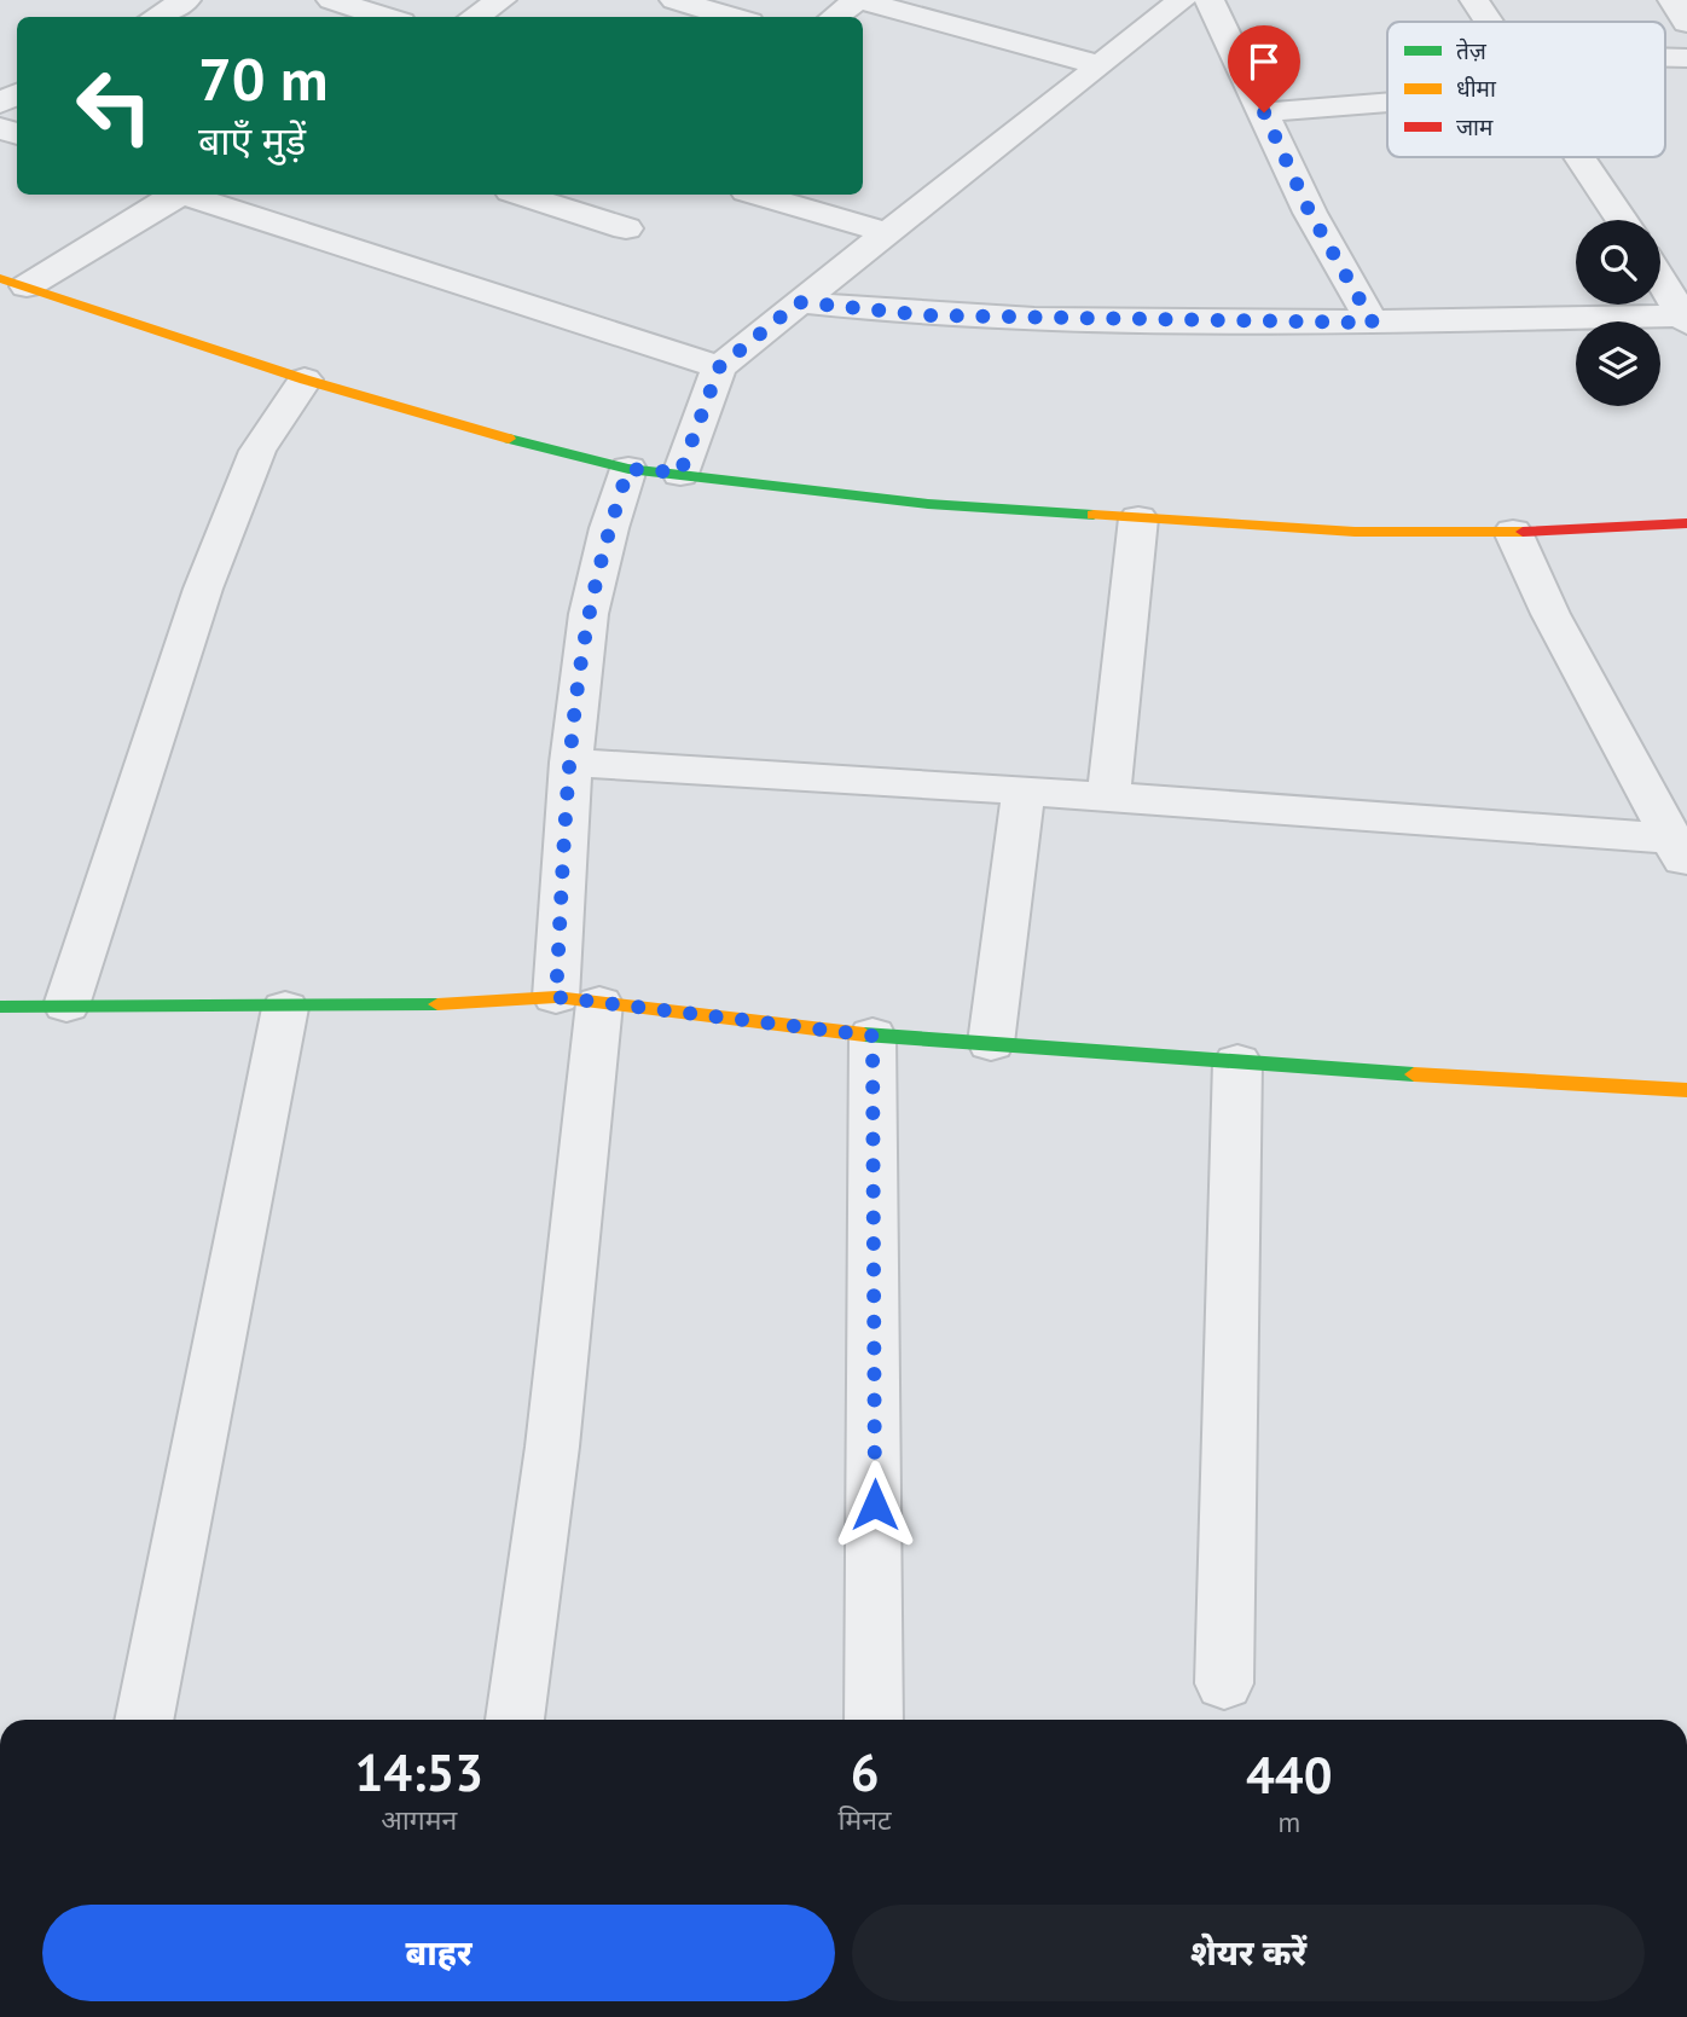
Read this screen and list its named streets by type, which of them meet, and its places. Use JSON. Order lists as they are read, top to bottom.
{
  "legend": ["तेज़", "धीमा", "जाम"],
  "page": {
    "turn": ["70 m", "बाएँ मुड़ें"],
    "eta": [
      "14:53",
      "आगमन",
      "6",
      "मिनट",
      "440",
      "m"
    ],
    "buttons": ["बाहर", "शेयर करें"]
  }
}
